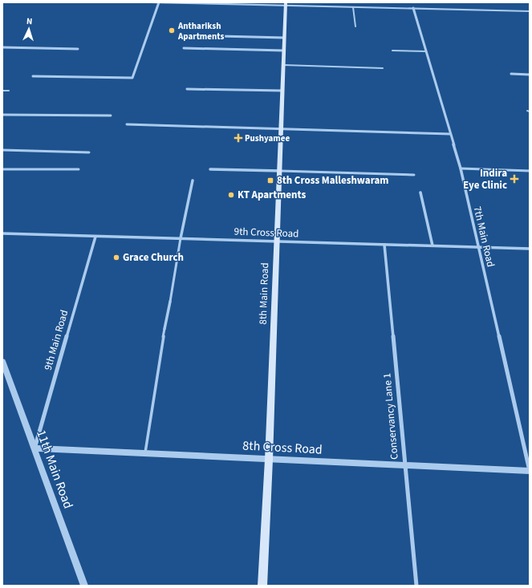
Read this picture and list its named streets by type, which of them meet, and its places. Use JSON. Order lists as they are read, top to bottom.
{
  "streets": {
    "main road": ["8th Main Road"],
    "street": [
      "9th Cross Road",
      "7th Main Road",
      "9th Main Road",
      "Conservancy Lane 1",
      "8th Cross Road",
      "11th Main Road"
    ]
  },
  "crossings": [
    ["9th Cross Road", "7th Main Road"],
    ["9th Cross Road", "8th Main Road"],
    ["9th Cross Road", "9th Main Road"],
    ["9th Cross Road", "Conservancy Lane 1"],
    ["7th Main Road", "8th Cross Road"],
    ["8th Main Road", "8th Cross Road"],
    ["9th Main Road", "8th Cross Road"],
    ["9th Main Road", "11th Main Road"],
    ["Conservancy Lane 1", "8th Cross Road"],
    ["8th Cross Road", "11th Main Road"]
  ],
  "places": {
    "other": ["Anthariksh Apartments", "KT Apartments", "Grace Church"],
    "health": ["Pushyamee", "Indira Eye Clinic"],
    "transit": ["8th Cross Malleshwaram"]
  },
  "north": "top"
}
